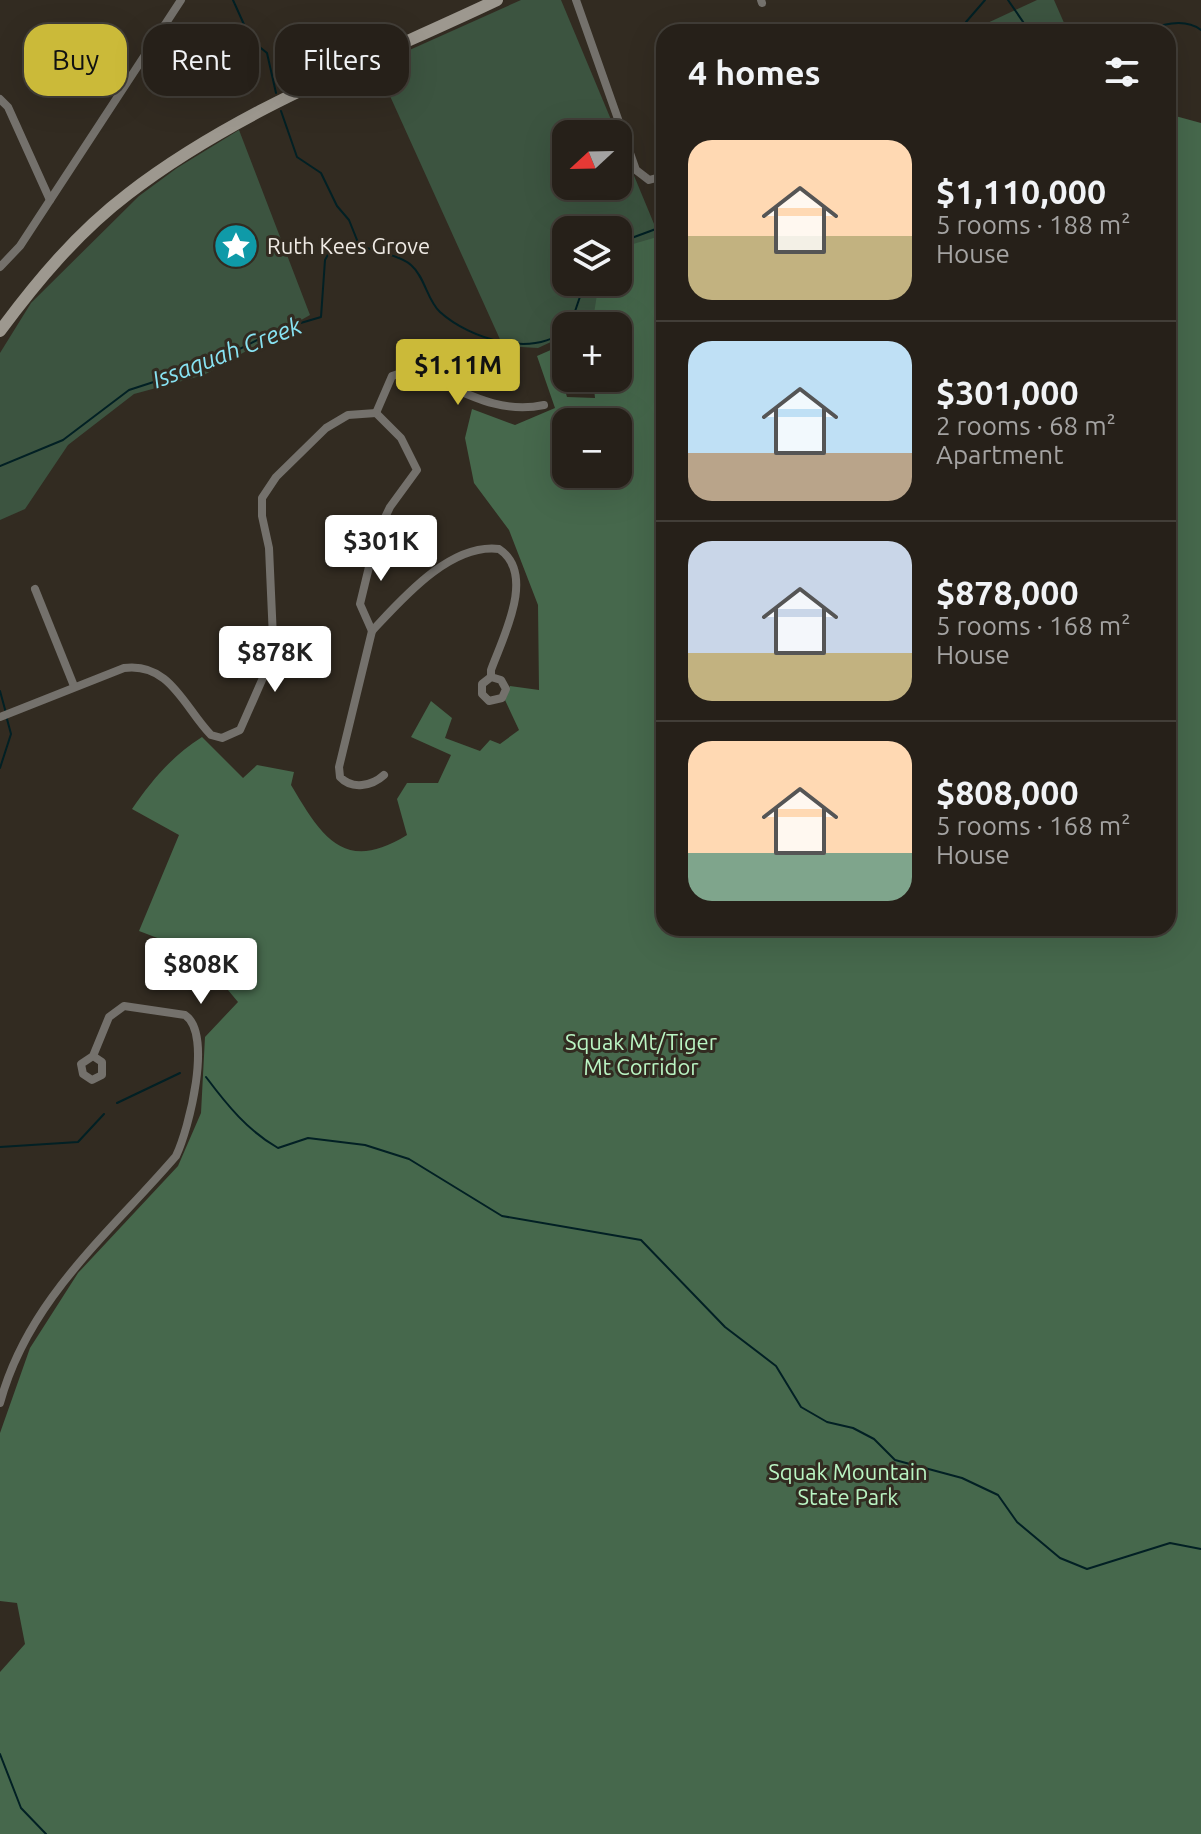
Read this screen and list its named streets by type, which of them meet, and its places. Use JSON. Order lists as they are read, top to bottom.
{
  "water": ["Issaquah Creek"],
  "parks": ["Squak Mt/Tiger Mt Corridor", "Squak Mountain State Park"],
  "places": {
    "place": ["Ruth Kees Grove"]
  },
  "north": "left",
  "page": {
    "chip": ["Buy", "Rent", "Filters"],
    "heading": "4 homes",
    "map_buttons": ["+", "−"],
    "list": [
      {
        "name": "$1,110,000",
        "note": "5 rooms · 188 m² · House"
      },
      {
        "name": "$301,000",
        "note": "2 rooms · 68 m² · Apartment"
      },
      {
        "name": "$878,000",
        "note": "5 rooms · 168 m² · House"
      },
      {
        "name": "$808,000",
        "note": "5 rooms · 168 m² · House"
      }
    ],
    "price": [
      "$1.11M",
      "$301K",
      "$878K",
      "$808K"
    ]
  }
}
